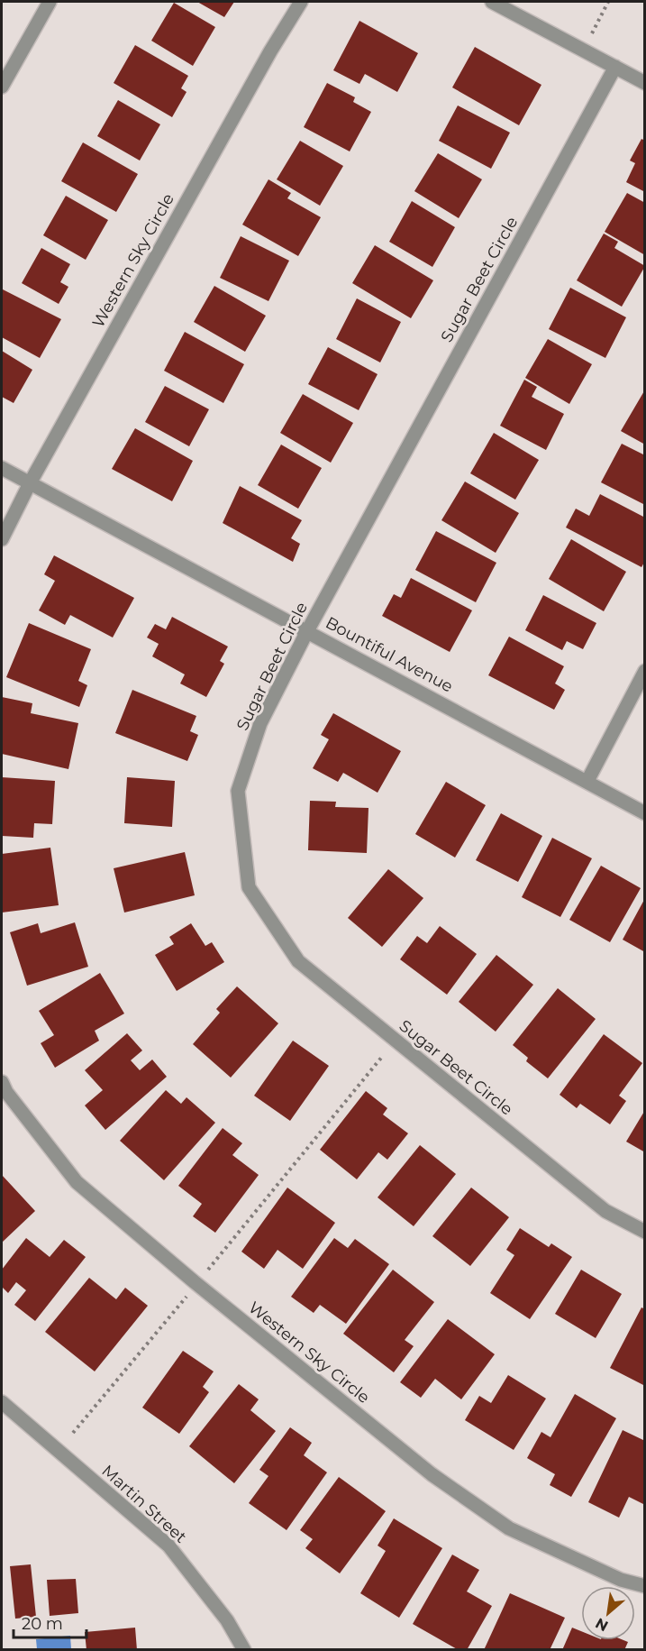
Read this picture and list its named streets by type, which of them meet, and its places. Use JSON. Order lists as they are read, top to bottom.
{
  "streets": {
    "street": [
      "Western Sky Circle",
      "Sugar Beet Circle",
      "Bountiful Avenue",
      "Martin Street"
    ]
  },
  "crossings": [
    ["Western Sky Circle", "Bountiful Avenue"],
    ["Sugar Beet Circle", "Bountiful Avenue"]
  ],
  "scale_bar": "20 m",
  "north": "bottom left"
}
